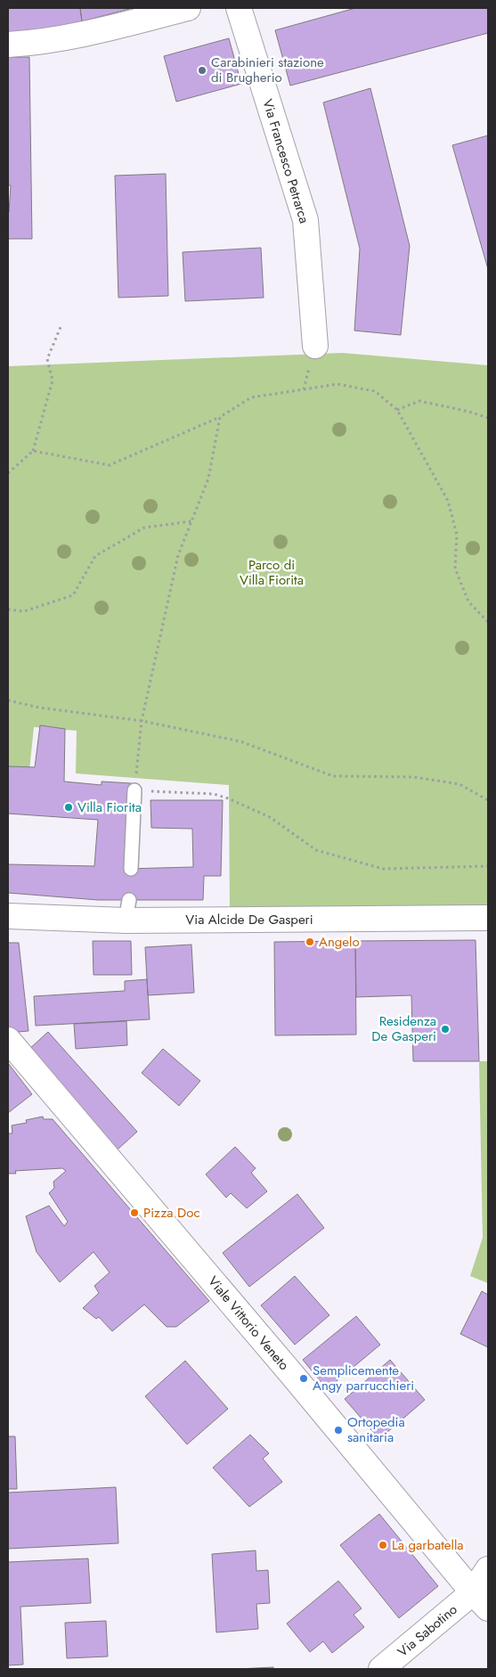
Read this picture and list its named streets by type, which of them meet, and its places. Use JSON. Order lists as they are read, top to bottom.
{
  "streets": {
    "street": [
      "Via Francesco Petrarca",
      "Via Alcide De Gasperi",
      "Viale Vittorio Veneto",
      "Via Sabotino"
    ]
  },
  "crossings": [
    ["Viale Vittorio Veneto", "Via Sabotino"]
  ],
  "parks": ["Parco di Villa Fiorita"],
  "places": [
    "Carabinieri stazione di Brugherio",
    "Villa Fiorita",
    "Angelo",
    "Residenza De Gasperi",
    "Pizza Doc",
    "Semplicemente Angy parrucchieri",
    "Ortopedia sanitaria",
    "La garbatella"
  ]
}
